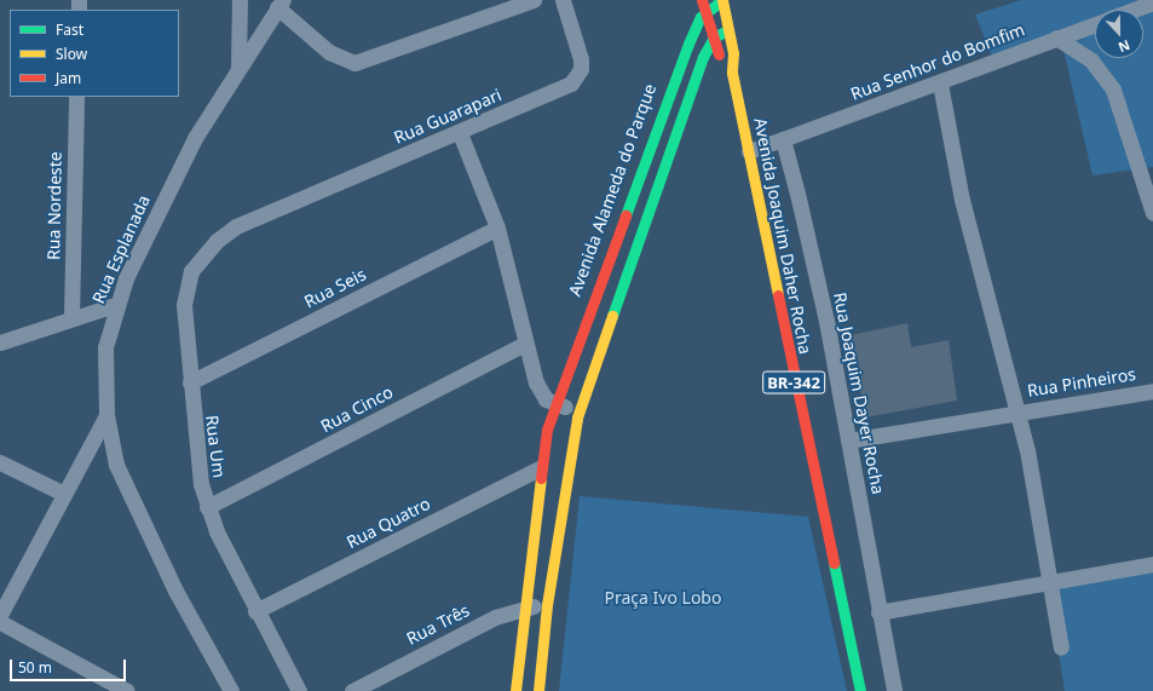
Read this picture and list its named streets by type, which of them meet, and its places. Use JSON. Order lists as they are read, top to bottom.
{
  "streets": {
    "street": [
      "Rua Senhor do Bomfim",
      "Rua Guarapari",
      "Avenida Alameda do Parque",
      "Rua Nordeste",
      "Avenida Joaquim Daher Rocha",
      "Rua Esplanada",
      "Rua Seis",
      "BR-342",
      "Rua Pinheiros",
      "Rua Joaquim Dayer Rocha",
      "Rua Cinco",
      "Rua Um",
      "Rua Quatro",
      "Rua Três"
    ]
  },
  "crossings": [
    ["Rua Senhor do Bomfim", "Rua Joaquim Dayer Rocha"],
    ["Rua Guarapari", "Rua Um"],
    ["Avenida Alameda do Parque", "BR-342"],
    ["Avenida Alameda do Parque", "Rua Quatro"],
    ["Avenida Alameda do Parque", "Rua Três"],
    ["Avenida Joaquim Daher Rocha", "BR-342"],
    ["Rua Seis", "Rua Um"],
    ["Rua Pinheiros", "Rua Joaquim Dayer Rocha"],
    ["Rua Cinco", "Rua Um"],
    ["Rua Um", "Rua Quatro"]
  ],
  "parks": ["Praça Ivo Lobo"],
  "legend": ["Fast", "Slow", "Jam"],
  "scale_bar": "50 m",
  "north": "bottom"
}
